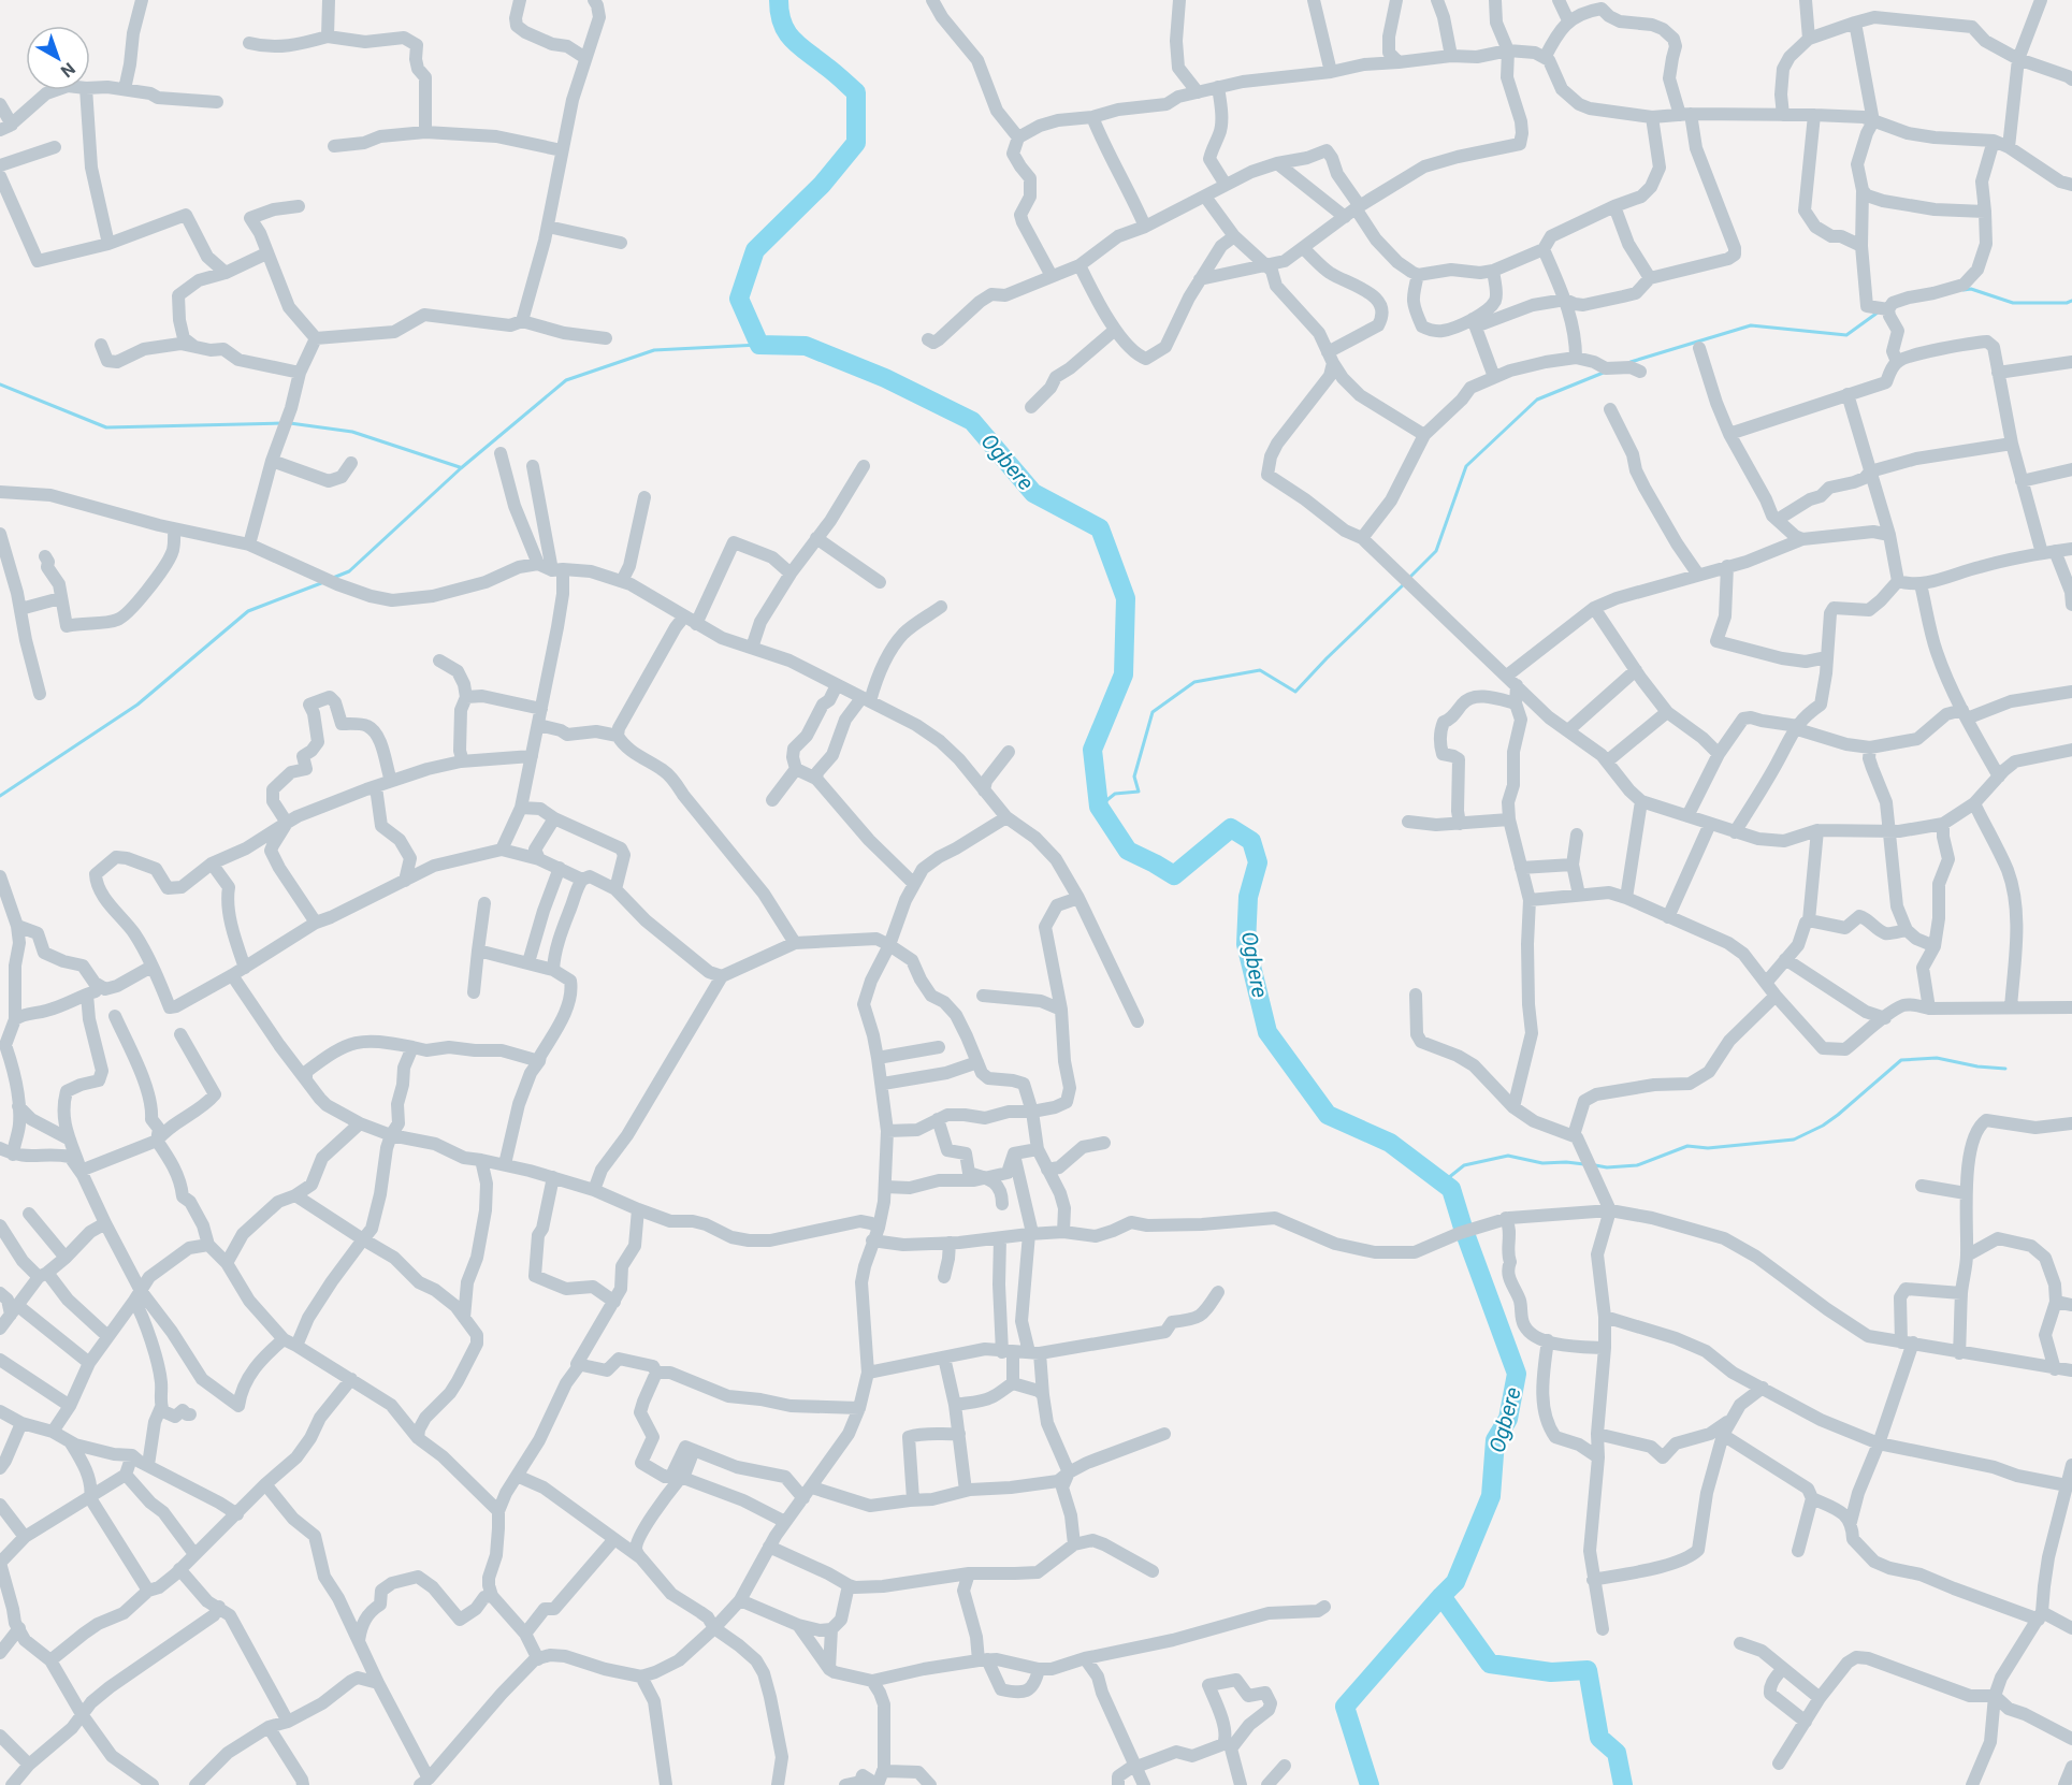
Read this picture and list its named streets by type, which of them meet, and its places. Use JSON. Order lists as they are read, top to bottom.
{
  "water": ["Ogbere"],
  "north": "bottom right"
}
